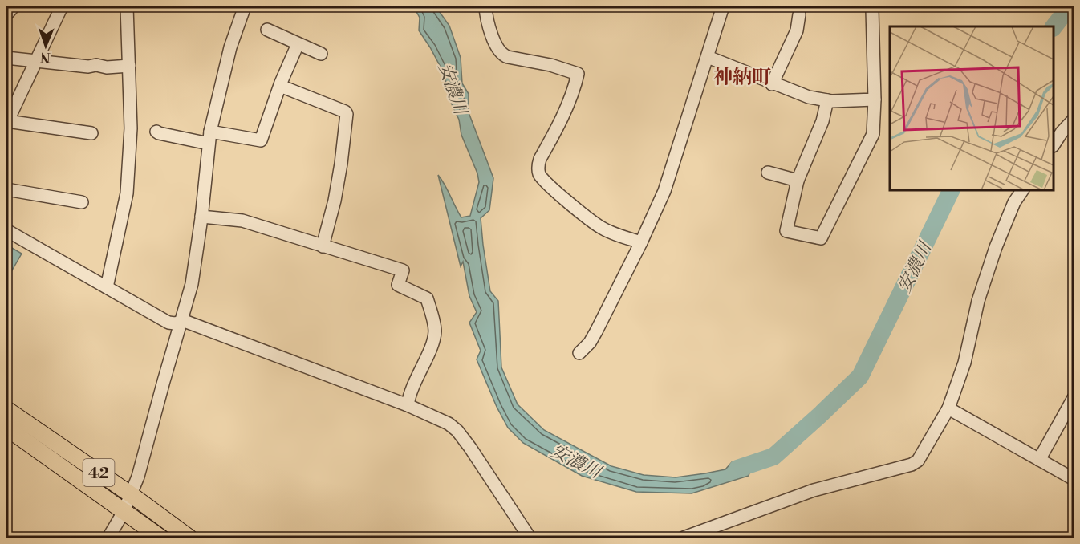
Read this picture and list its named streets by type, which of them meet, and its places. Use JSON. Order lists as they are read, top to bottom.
{
  "streets": {
    "main road": ["42"]
  },
  "districts": ["神納町"],
  "water": ["安濃川"],
  "north": "bottom"
}
